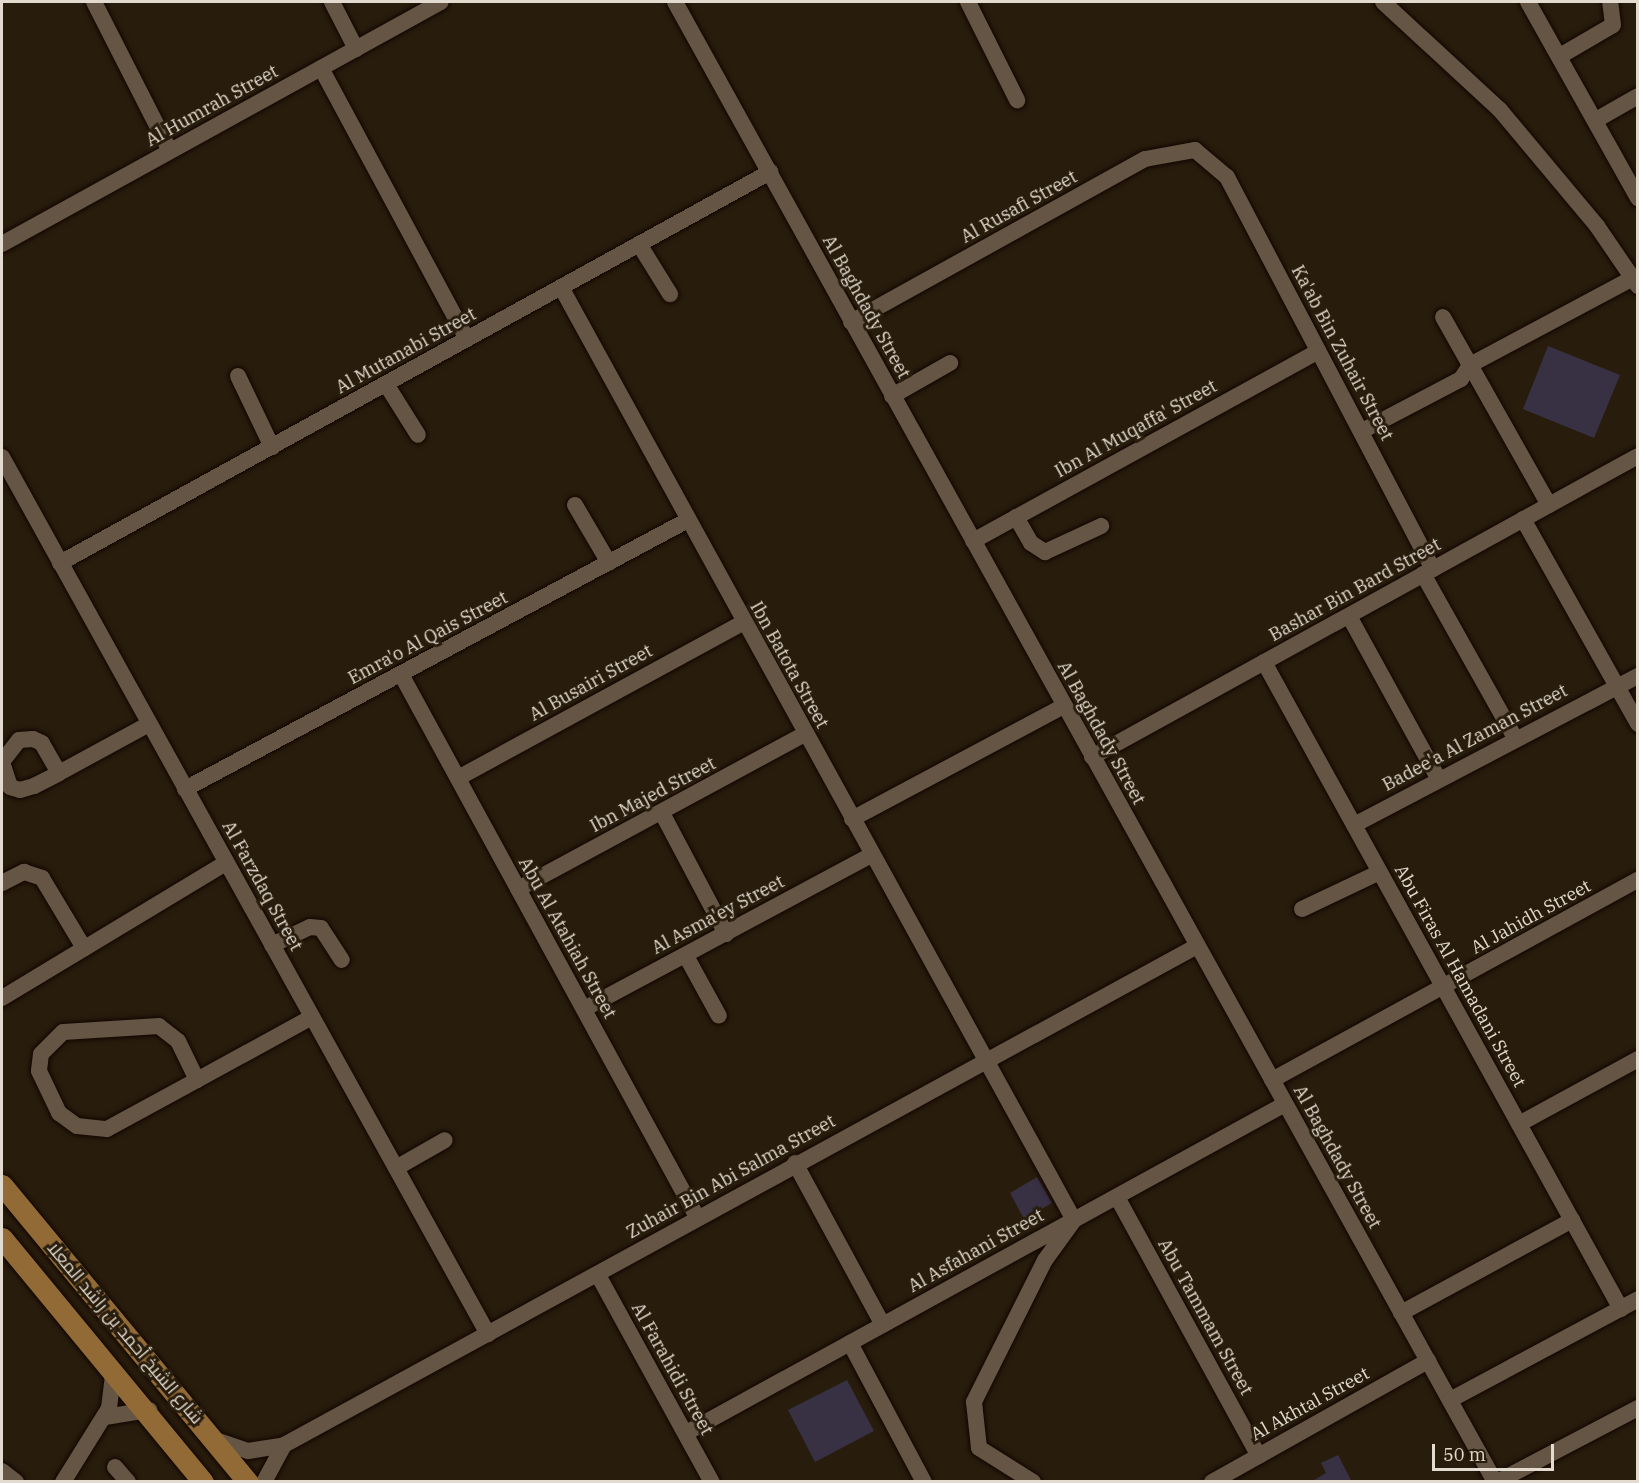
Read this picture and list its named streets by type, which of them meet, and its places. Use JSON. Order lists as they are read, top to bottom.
{
  "streets": {
    "main road": ["شارع الشيخ أحمد بن راشد المعلا"],
    "street": [
      "Al Humrah Street",
      "Al Rusafi Street",
      "Al Baghdady Street",
      "Al Mutanabi Street",
      "Ka'ab Bin Zuhair Street",
      "Ibn Al Muqaffa' Street",
      "Bashar Bin Bard Street",
      "Emra'o Al Qais Street",
      "Ibn Batota Street",
      "Al Busairi Street",
      "Badee'a Al Zaman Street",
      "Ibn Majed Street",
      "Al Farzdaq Street",
      "Al Asma'ey Street",
      "Al Jahidh Street",
      "Abu Al Atahiah Street",
      "Abu Firas Al Hamadani Street",
      "Zuhair Bin Abi Salma Street",
      "Al Asfahani Street",
      "Abu Tammam Street",
      "Al Farahidi Street",
      "Al Akhtal Street"
    ]
  },
  "crossings": [
    ["Al Rusafi Street", "Al Baghdady Street"],
    ["Al Rusafi Street", "Ka'ab Bin Zuhair Street"],
    ["Al Baghdady Street", "Al Mutanabi Street"],
    ["Al Baghdady Street", "Ibn Al Muqaffa' Street"],
    ["Al Baghdady Street", "Bashar Bin Bard Street"],
    ["Al Baghdady Street", "Al Jahidh Street"],
    ["Al Baghdady Street", "Zuhair Bin Abi Salma Street"],
    ["Al Baghdady Street", "Al Asfahani Street"],
    ["Al Baghdady Street", "Al Akhtal Street"],
    ["Al Mutanabi Street", "Ibn Batota Street"],
    ["Al Mutanabi Street", "Al Farzdaq Street"],
    ["Ka'ab Bin Zuhair Street", "Ibn Al Muqaffa' Street"],
    ["Ka'ab Bin Zuhair Street", "Bashar Bin Bard Street"],
    ["Ka'ab Bin Zuhair Street", "Badee'a Al Zaman Street"],
    ["Bashar Bin Bard Street", "Abu Firas Al Hamadani Street"],
    ["Emra'o Al Qais Street", "Ibn Batota Street"],
    ["Emra'o Al Qais Street", "Al Farzdaq Street"],
    ["Emra'o Al Qais Street", "Abu Al Atahiah Street"],
    ["Ibn Batota Street", "Al Busairi Street"],
    ["Ibn Batota Street", "Ibn Majed Street"],
    ["Ibn Batota Street", "Al Asma'ey Street"],
    ["Ibn Batota Street", "Zuhair Bin Abi Salma Street"],
    ["Ibn Batota Street", "Al Asfahani Street"],
    ["Al Busairi Street", "Abu Al Atahiah Street"],
    ["Badee'a Al Zaman Street", "Abu Firas Al Hamadani Street"],
    ["Ibn Majed Street", "Abu Al Atahiah Street"],
    ["Al Farzdaq Street", "Zuhair Bin Abi Salma Street"],
    ["Al Asma'ey Street", "Abu Al Atahiah Street"],
    ["Al Jahidh Street", "Abu Firas Al Hamadani Street"],
    ["Abu Al Atahiah Street", "Zuhair Bin Abi Salma Street"],
    ["Zuhair Bin Abi Salma Street", "شارع الشيخ أحمد بن راشد المعلا"],
    ["Zuhair Bin Abi Salma Street", "Al Farahidi Street"],
    ["Al Asfahani Street", "Abu Tammam Street"],
    ["Al Asfahani Street", "Al Farahidi Street"],
    ["Abu Tammam Street", "Al Akhtal Street"]
  ],
  "scale_bar": "50 m"
}
